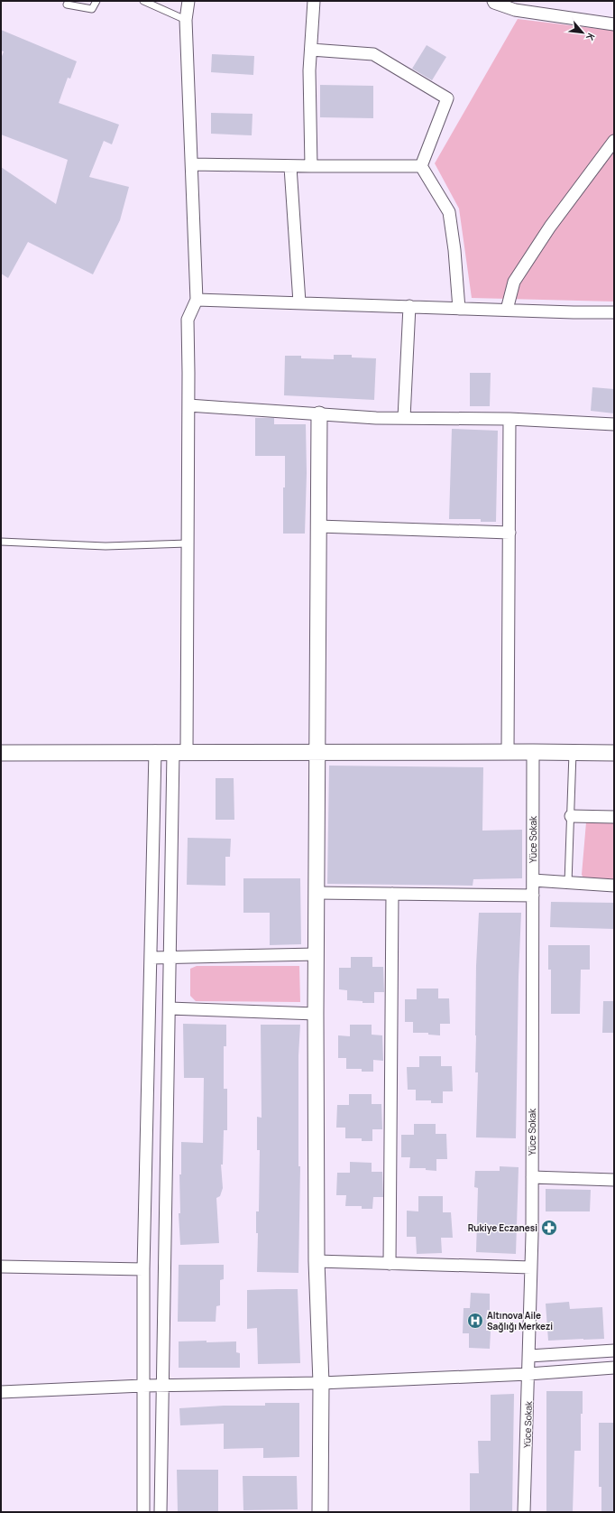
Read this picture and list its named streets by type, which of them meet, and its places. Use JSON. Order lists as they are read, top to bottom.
{
  "streets": {
    "street": ["Yüce Sokak"]
  },
  "places": {
    "pharmacy": ["Rukiye Eczanesi"],
    "hospital": ["Altınova Aile Sağlığı Merkezi"]
  },
  "north": "bottom right"
}
